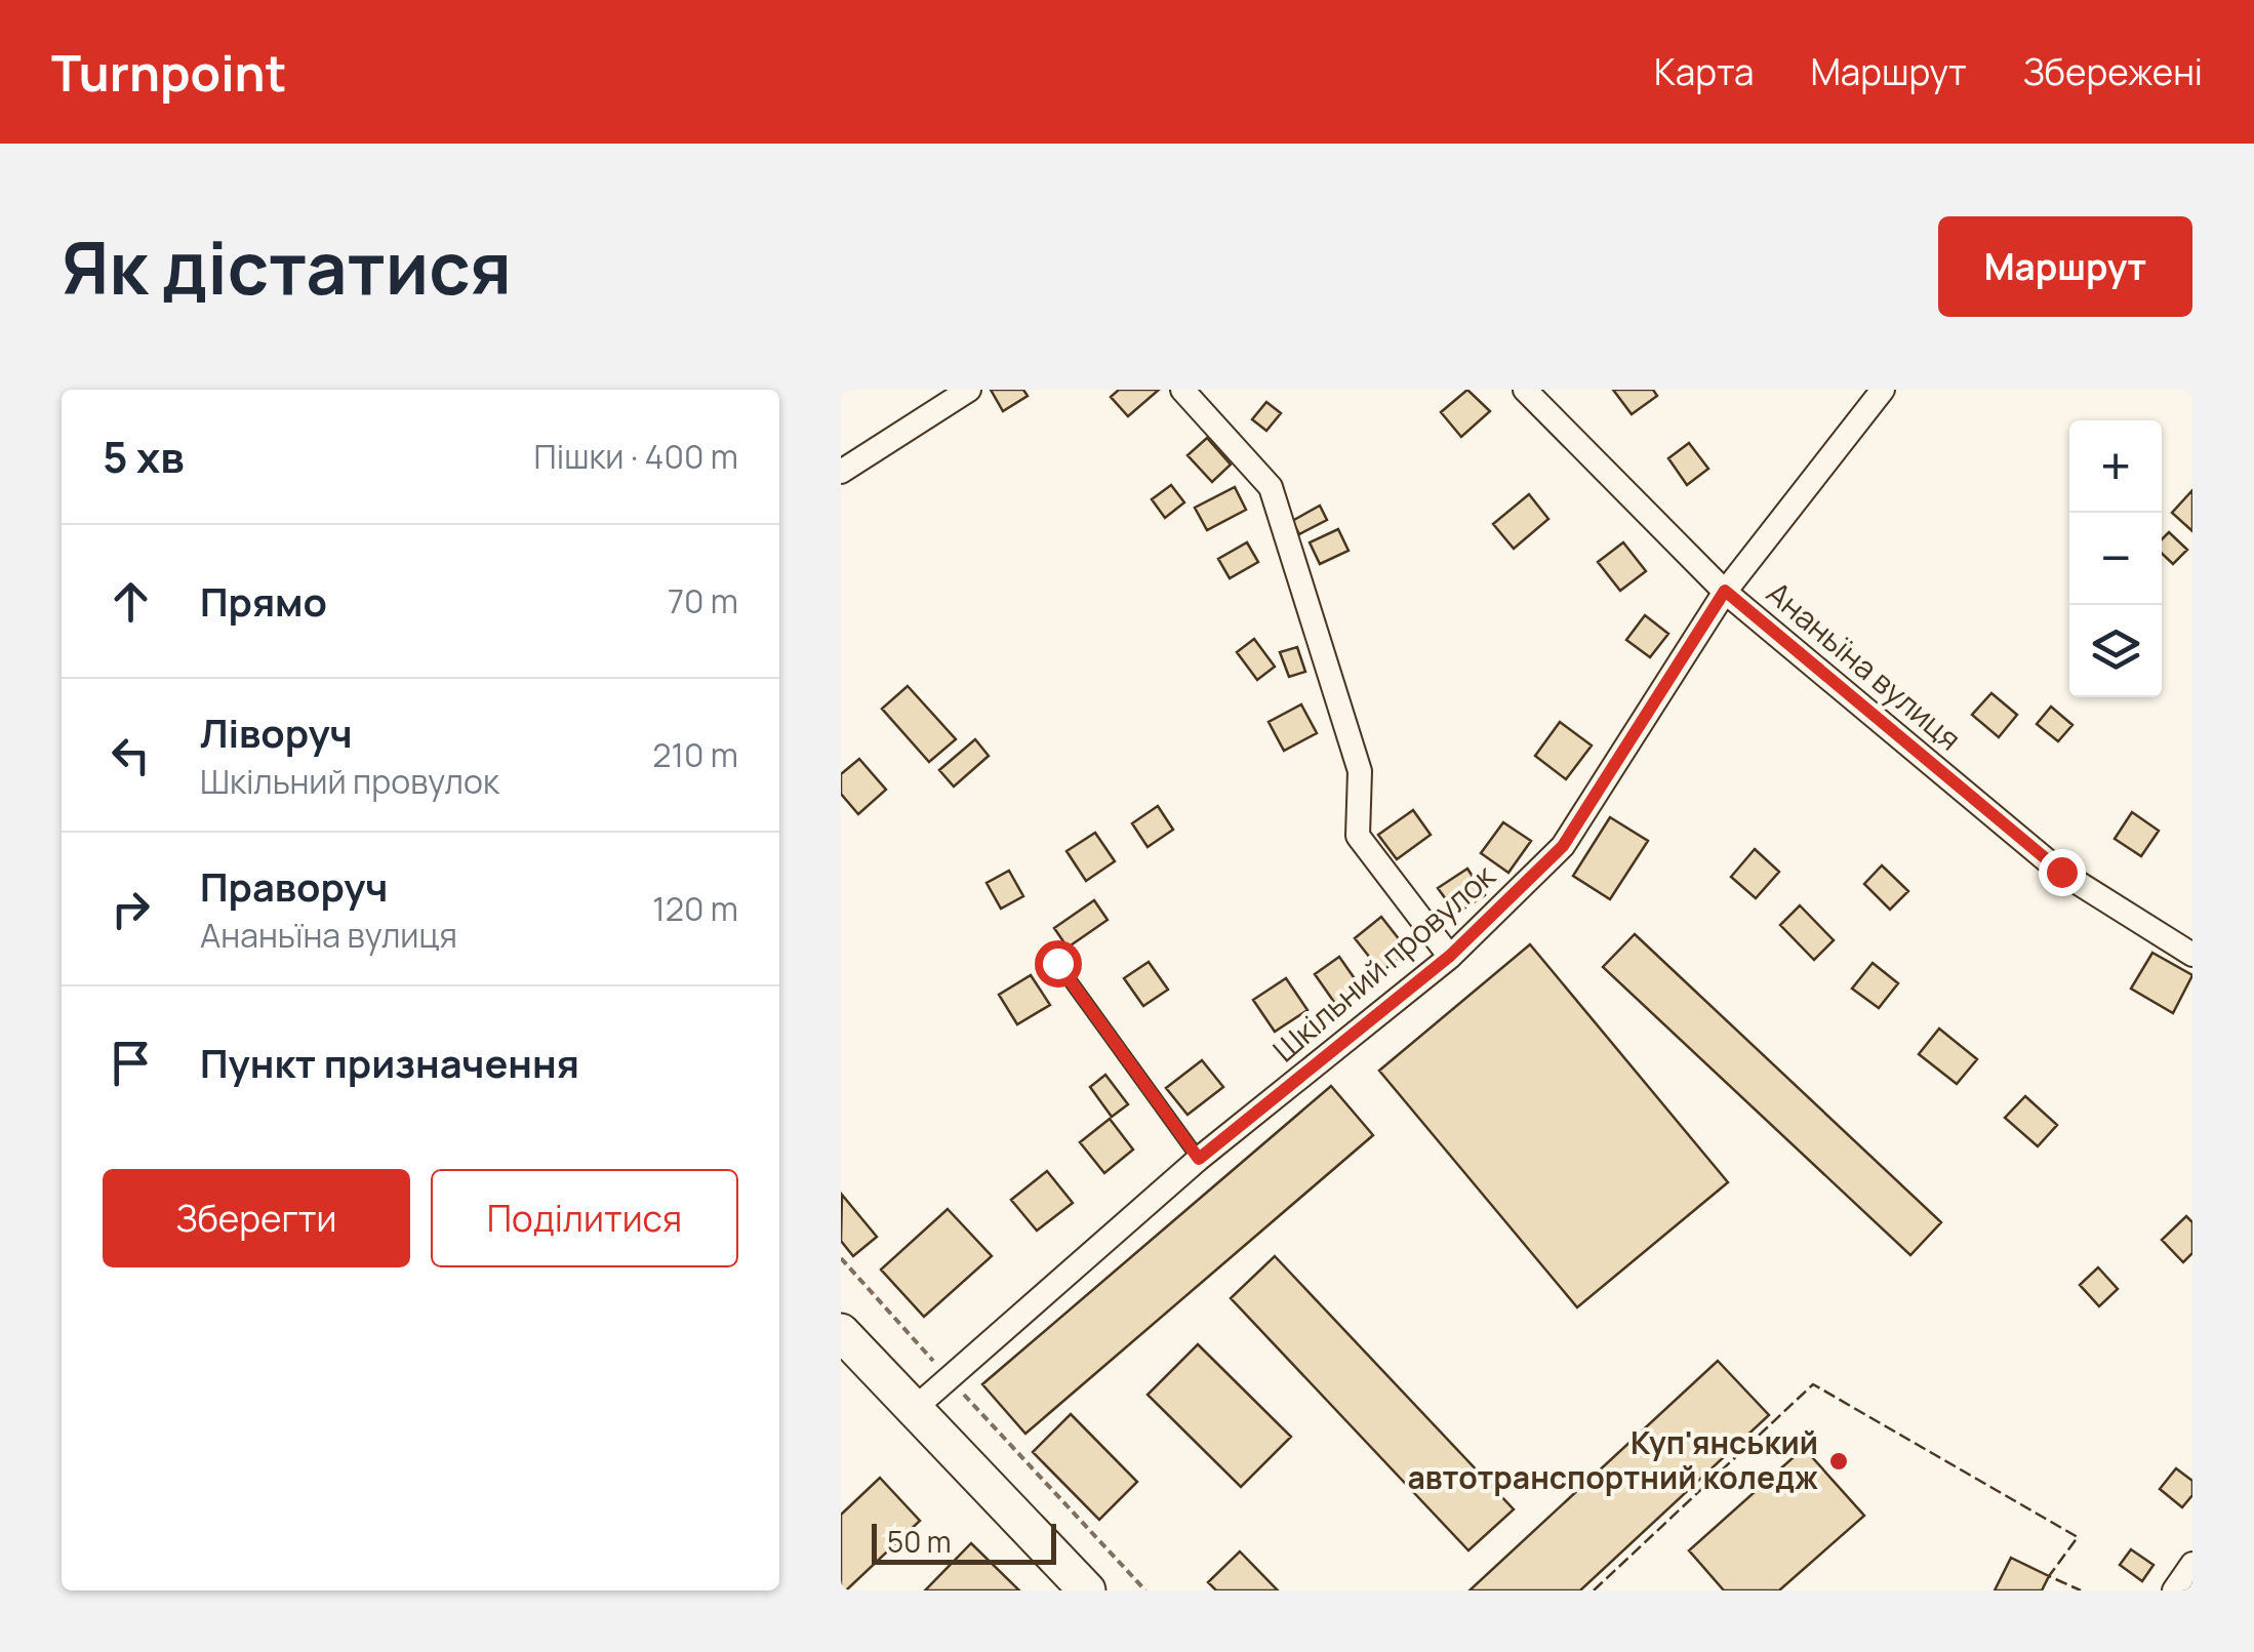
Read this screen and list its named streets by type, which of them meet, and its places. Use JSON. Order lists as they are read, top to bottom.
{
  "streets": {
    "street": ["Ананьїна вулиця", "Шкільний провулок"]
  },
  "crossings": [
    ["Ананьїна вулиця", "Шкільний провулок"]
  ],
  "places": ["Куп'янський автотранспортний коледж"],
  "scale_bar": "50 m",
  "page": {
    "header": "Turnpoint",
    "nav": ["Карта", "Маршрут", "Збережені"],
    "buttons": [
      "Маршрут",
      ["Зберегти", "Поділитися"]
    ],
    "title": "Як дістатися",
    "heading": ["5 хв", "Пішки · 400 m"],
    "map_buttons": ["+", "−"],
    "list": [
      ["Прямо", "70 m"],
      ["Ліворуч", "Шкільний провулок", "210 m"],
      ["Праворуч", "Ананьїна вулиця", "120 m"],
      "Пункт призначення"
    ],
    "scale": "50 m"
  }
}
